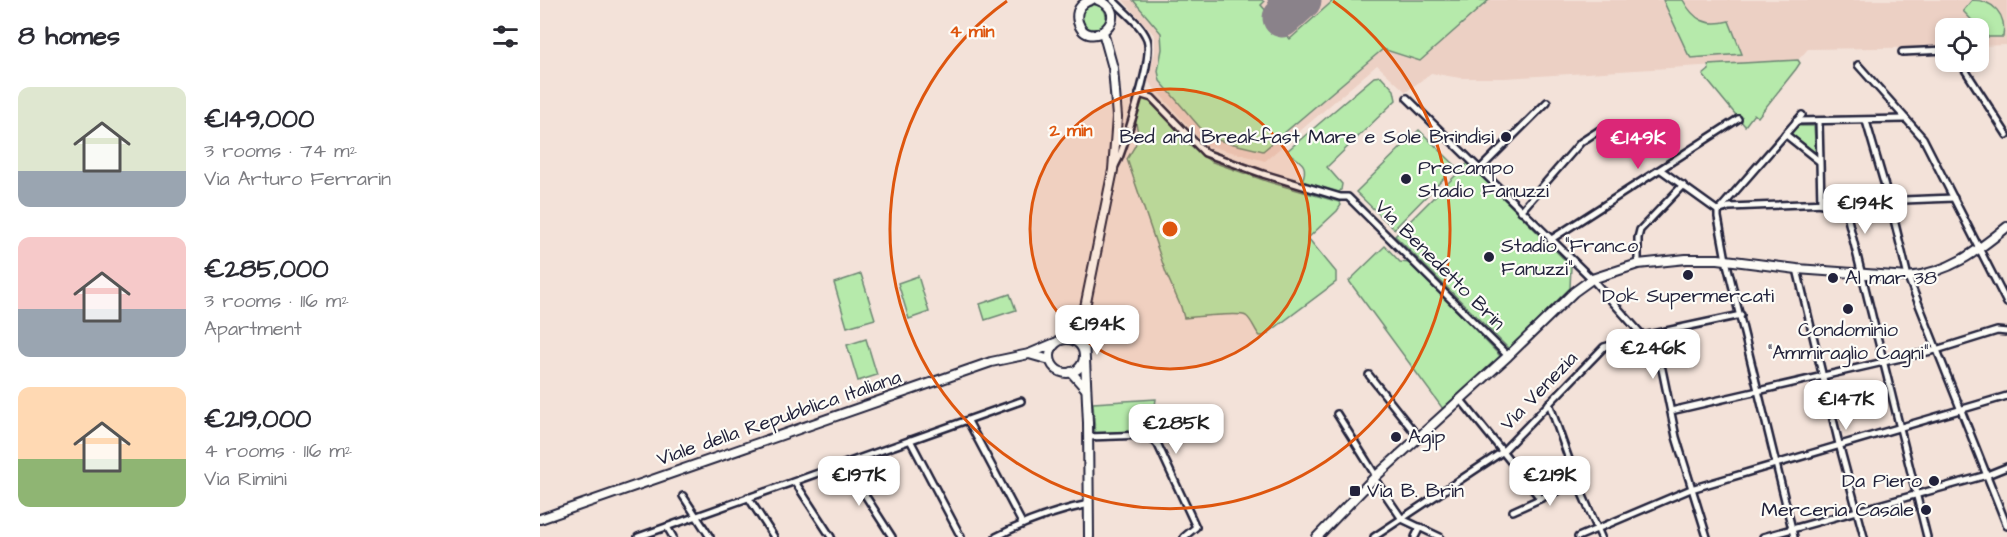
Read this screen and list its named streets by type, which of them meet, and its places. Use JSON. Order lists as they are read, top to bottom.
{
  "streets": {
    "street": ["Via Benedetto Brin", "Via Venezia", "Viale della Repubblica Italiana"]
  },
  "places": {
    "other": [
      "Bed and Breakfast Mare e Sole Brindisi",
      "Precampo Stadio Fanuzzi",
      "Stadio \"Franco Fanuzzi\"",
      "Dok Supermercati",
      "Al mar 38",
      "Condominio \"Ammiraglio Cagni\"",
      "Agip",
      "Da Piero",
      "Merceria Casale"
    ],
    "transit": ["Via B. Brin"]
  },
  "page": {
    "heading": "8 homes",
    "list": [
      {
        "name": "€149,000",
        "note": "3 rooms · 74 m² · Via Arturo Ferrarin"
      },
      {
        "name": "€285,000",
        "note": "3 rooms · 116 m² · Apartment"
      },
      {
        "name": "€219,000",
        "note": "4 rooms · 116 m² · Via Rimini"
      }
    ],
    "price": [
      "€149K",
      "€194K",
      "€194K",
      "€246K",
      "€147K",
      "€285K",
      "€197K",
      "€219K"
    ]
  },
  "rings": ["4 min", "2 min"]
}
